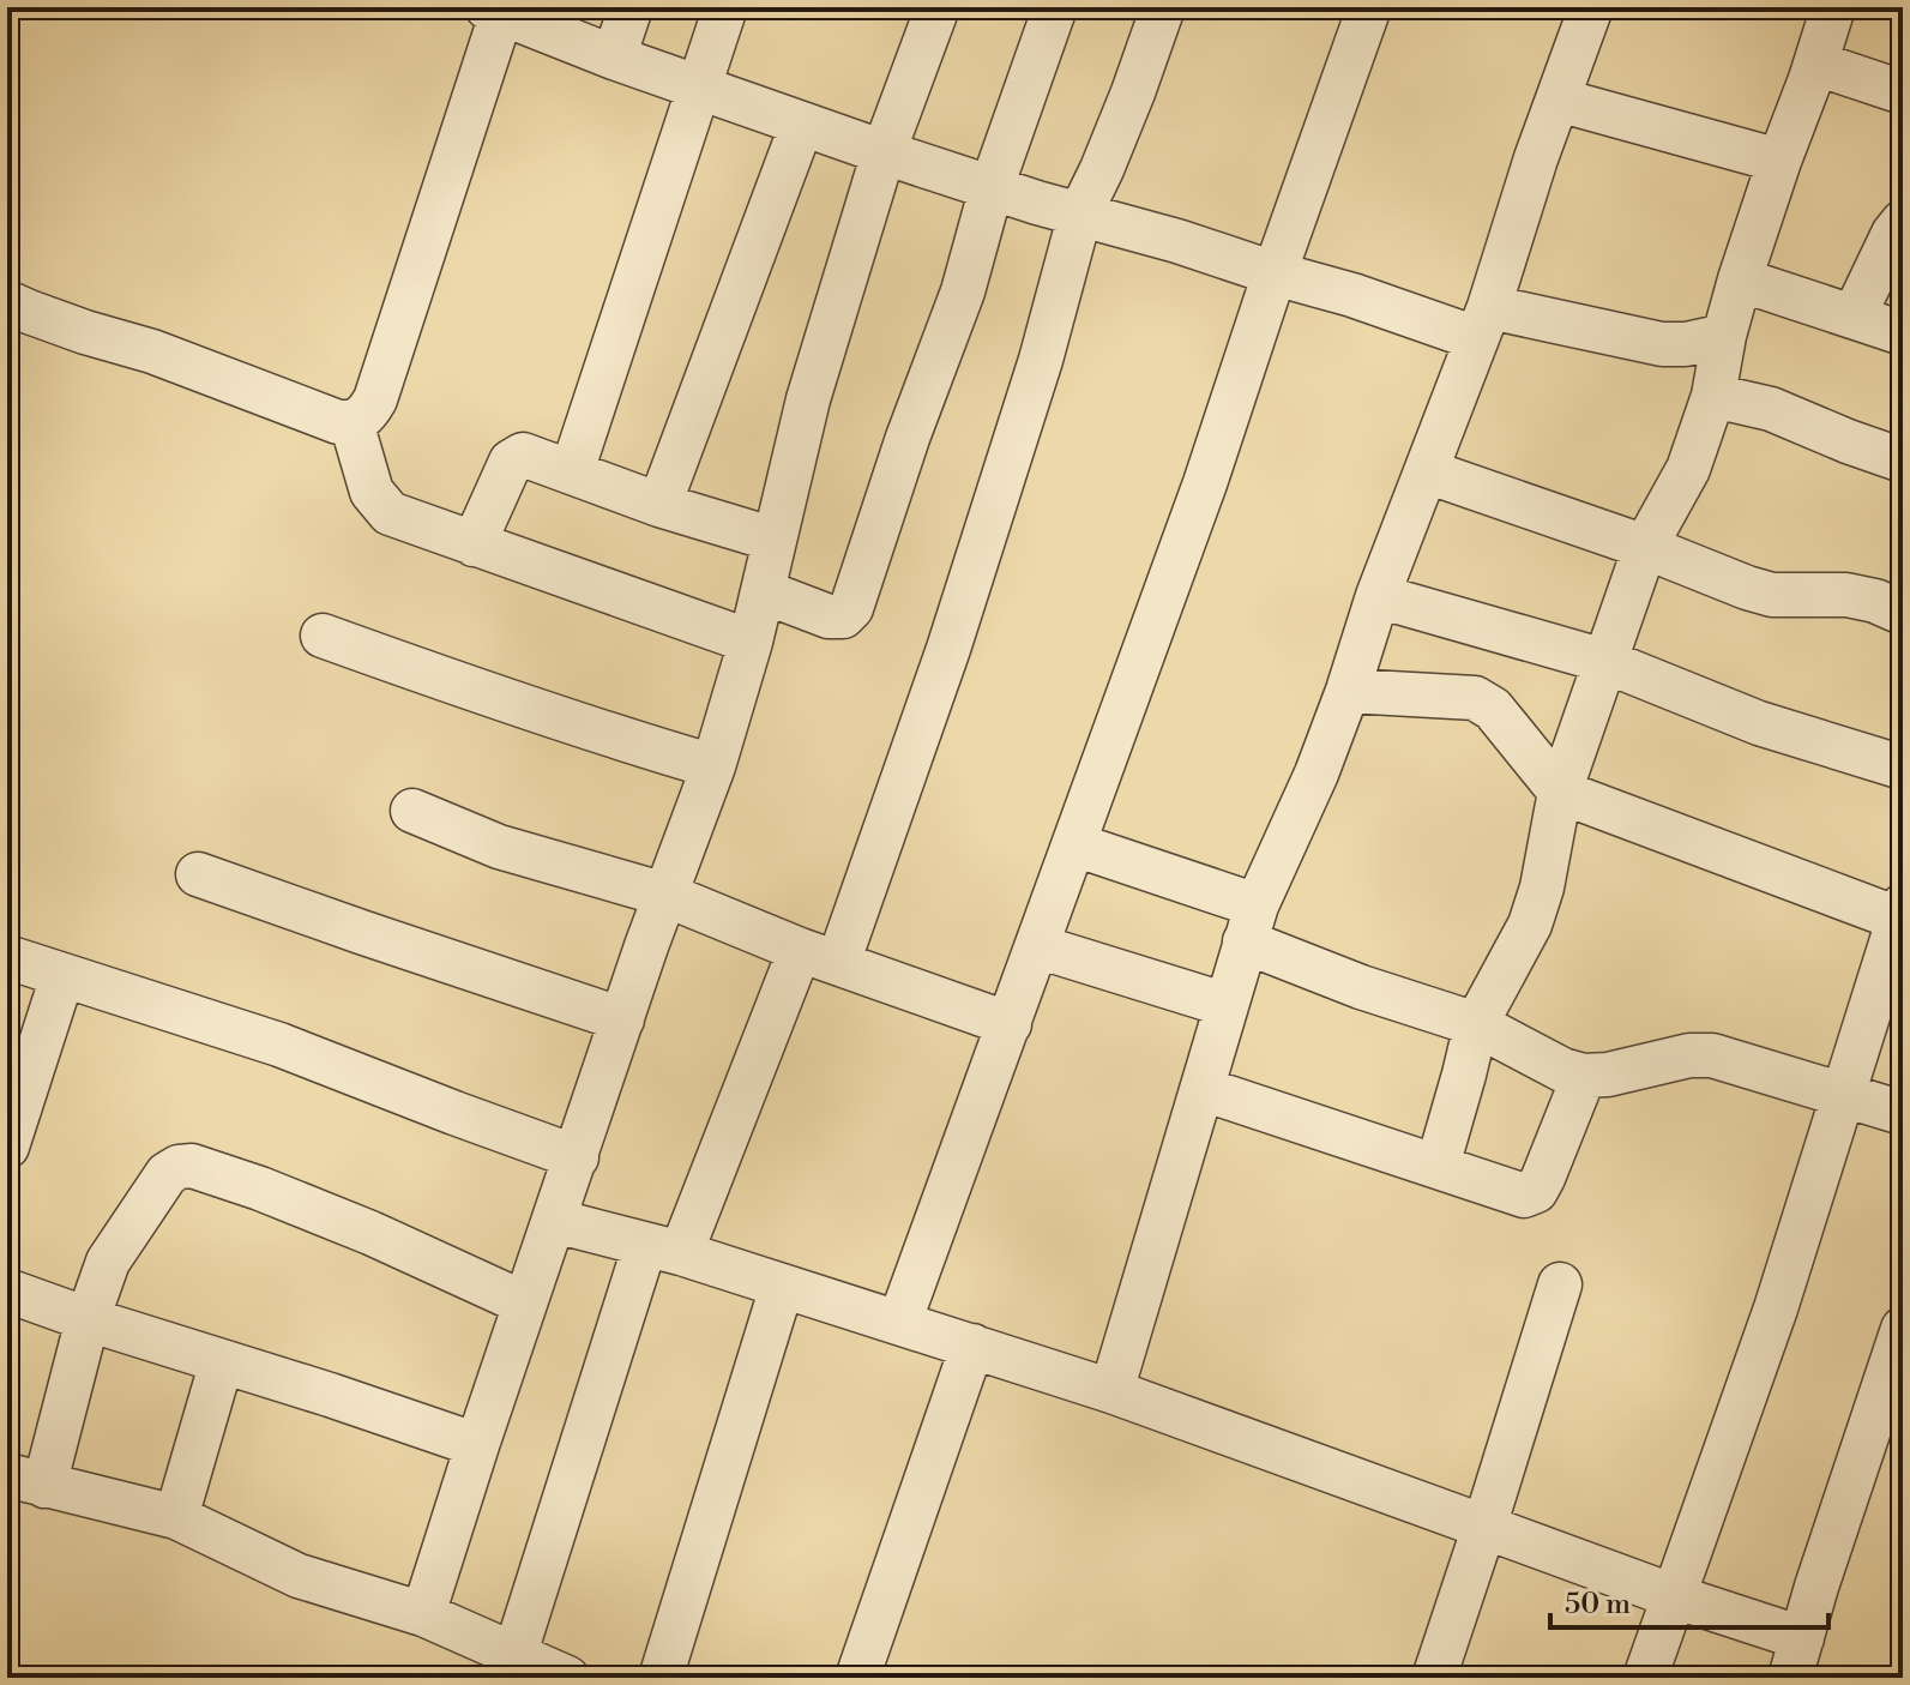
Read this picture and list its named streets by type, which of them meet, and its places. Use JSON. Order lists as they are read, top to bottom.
{
  "scale_bar": "50 m"
}
